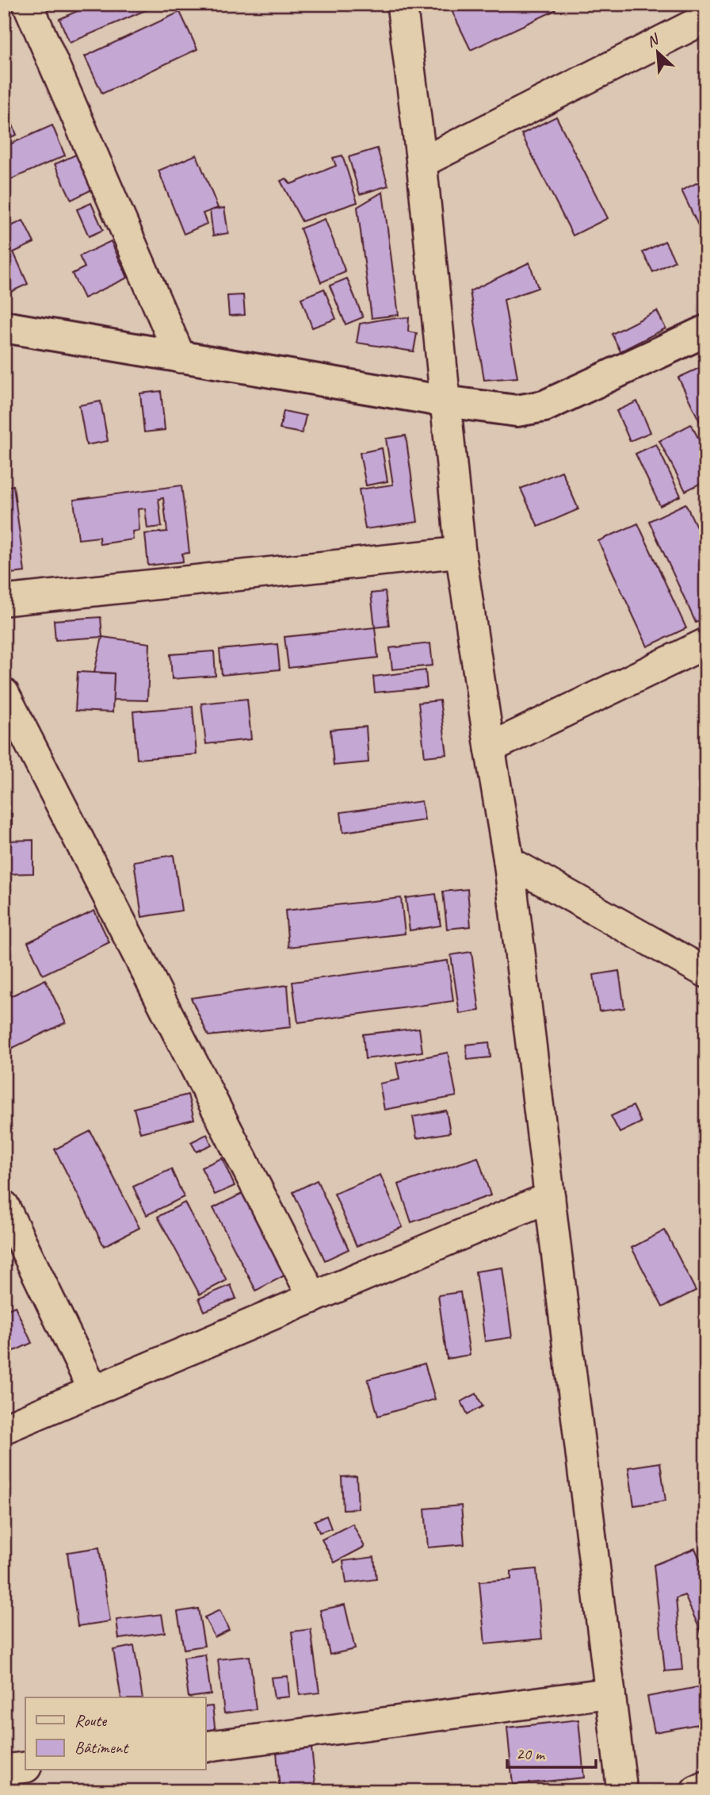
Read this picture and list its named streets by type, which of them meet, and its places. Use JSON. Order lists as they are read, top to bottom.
{
  "legend": ["Route", "Bâtiment"],
  "scale_bar": "20 m",
  "north": "top left"
}
